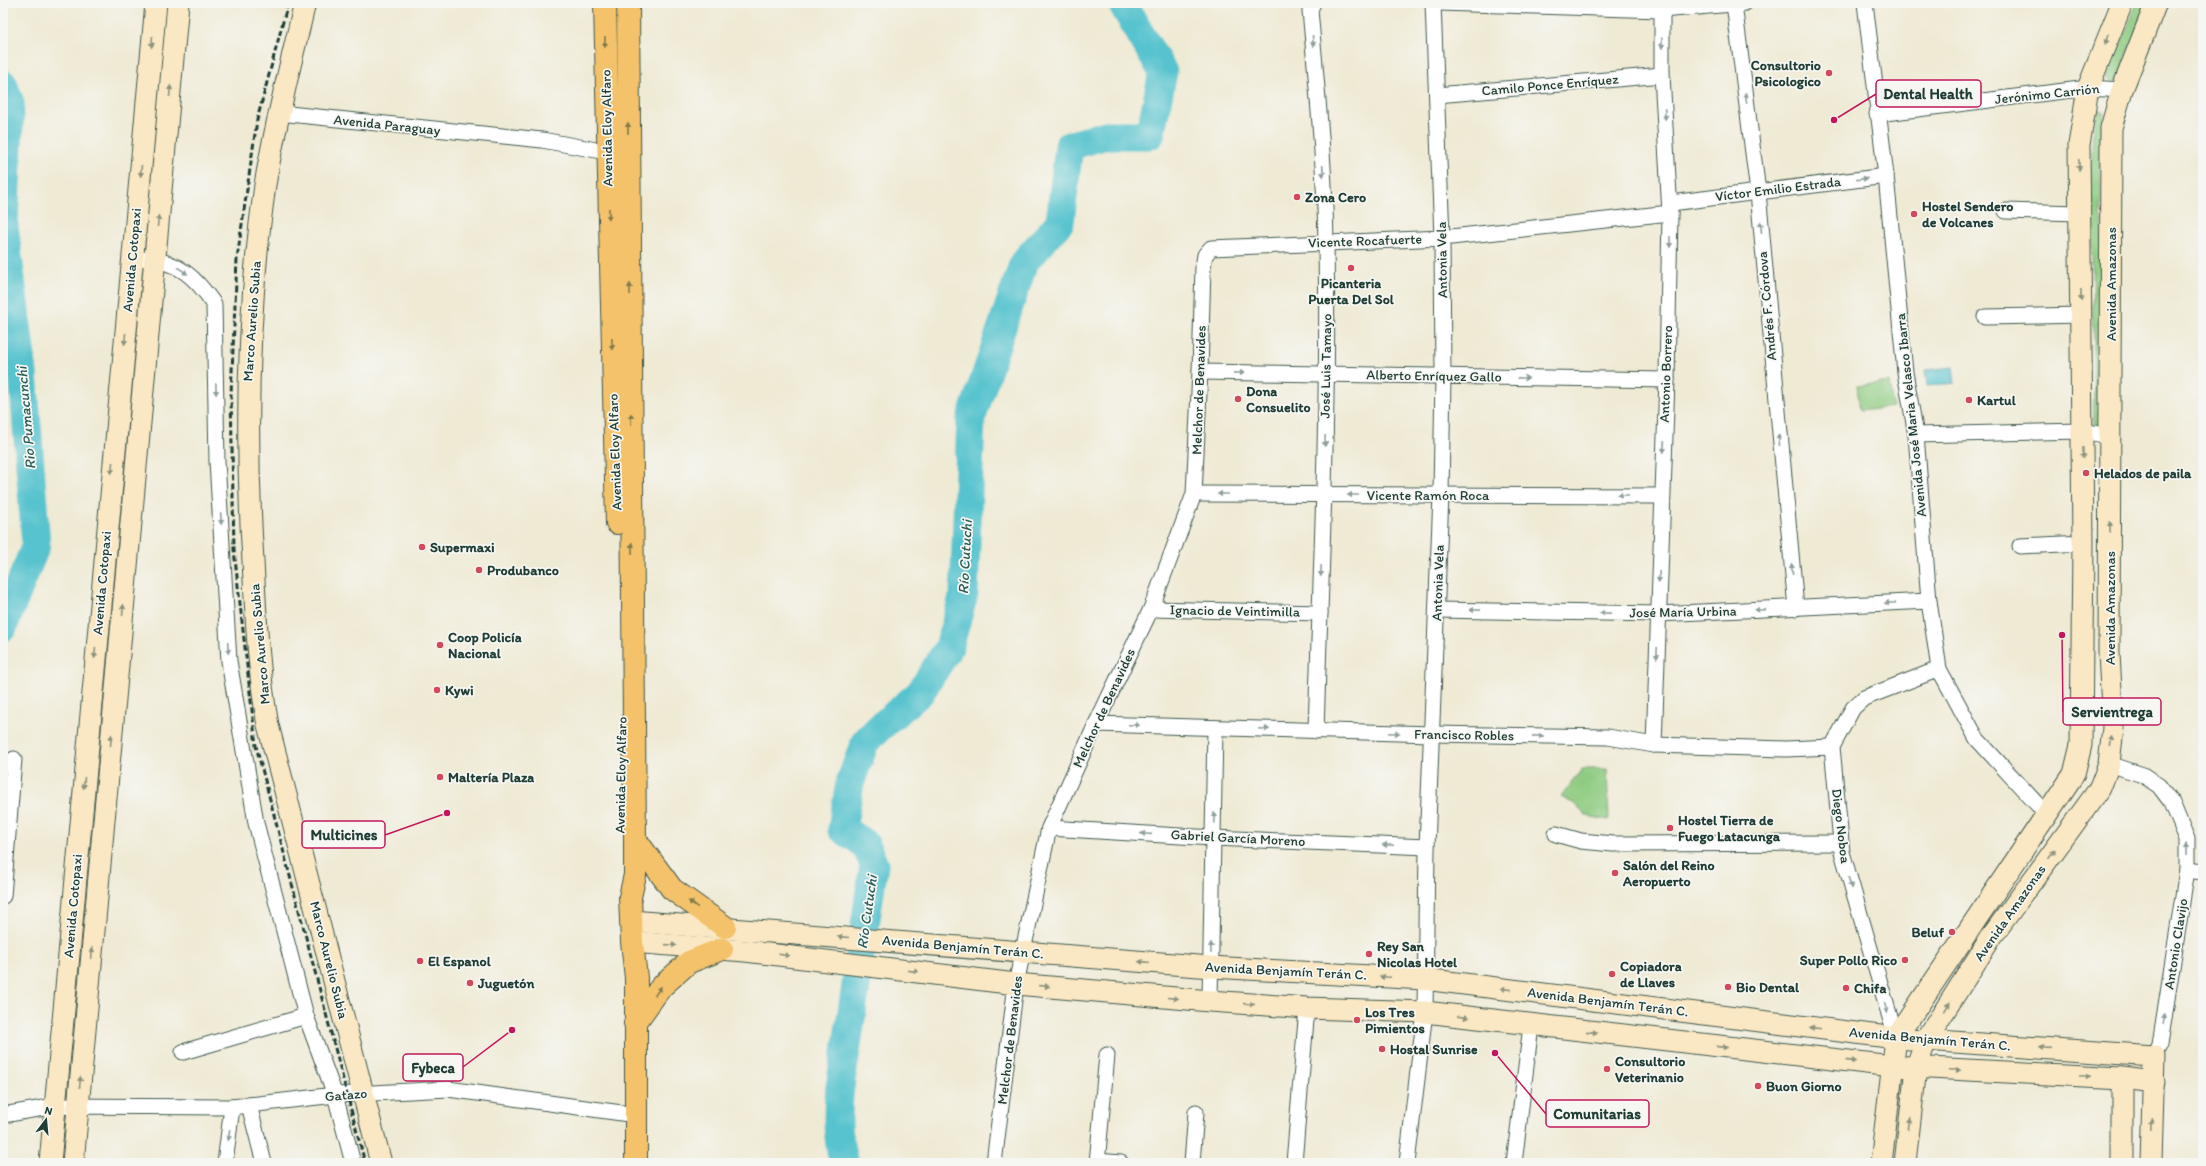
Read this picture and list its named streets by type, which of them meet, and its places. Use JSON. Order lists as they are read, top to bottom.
{
  "streets": {
    "main road": [
      "Avenida Eloy Alfaro",
      "Avenida Cotopaxi",
      "Avenida Amazonas",
      "Marco Aurelio Subia",
      "Antonio Clavijo",
      "Avenida Benjamín Terán C."
    ],
    "street": [
      "Camilo Ponce Enríquez",
      "Jerónimo Carrión",
      "Avenida Paraguay",
      "Víctor Emilio Estrada",
      "Vicente Rocafuerte",
      "Antonia Vela",
      "Andrés F. Córdova",
      "José Luis Tamayo",
      "Antonio Borrero",
      "Alberto Enríquez Gallo",
      "Melchor de Benavides",
      "Avenida José Maria Velasco Ibarra",
      "Vicente Ramón Roca",
      "Ignacio de Veintimilla",
      "José María Urbina",
      "Francisco Robles",
      "Diego Noboa",
      "Gabriel García Moreno",
      "Gatazo"
    ]
  },
  "crossings": [
    ["Camilo Ponce Enríquez", "Antonia Vela"],
    ["Camilo Ponce Enríquez", "Antonio Borrero"],
    ["Jerónimo Carrión", "Avenida Amazonas"],
    ["Jerónimo Carrión", "Avenida José Maria Velasco Ibarra"],
    ["Avenida Paraguay", "Avenida Eloy Alfaro"],
    ["Avenida Paraguay", "Marco Aurelio Subia"],
    ["Avenida Eloy Alfaro", "Avenida Benjamín Terán C."],
    ["Avenida Eloy Alfaro", "Gatazo"],
    ["Víctor Emilio Estrada", "Vicente Rocafuerte"],
    ["Víctor Emilio Estrada", "Andrés F. Córdova"],
    ["Víctor Emilio Estrada", "Antonio Borrero"],
    ["Víctor Emilio Estrada", "Avenida José Maria Velasco Ibarra"],
    ["Vicente Rocafuerte", "Antonia Vela"],
    ["Vicente Rocafuerte", "José Luis Tamayo"],
    ["Vicente Rocafuerte", "Antonio Borrero"],
    ["Vicente Rocafuerte", "Melchor de Benavides"],
    ["Avenida Cotopaxi", "Marco Aurelio Subia"],
    ["Avenida Cotopaxi", "Gatazo"],
    ["Antonia Vela", "Alberto Enríquez Gallo"],
    ["Antonia Vela", "Vicente Ramón Roca"],
    ["Antonia Vela", "José María Urbina"],
    ["Antonia Vela", "Francisco Robles"],
    ["Antonia Vela", "Gabriel García Moreno"],
    ["Antonia Vela", "Avenida Benjamín Terán C."],
    ["Avenida Amazonas", "Avenida José Maria Velasco Ibarra"],
    ["Avenida Amazonas", "Diego Noboa"],
    ["Avenida Amazonas", "Antonio Clavijo"],
    ["Avenida Amazonas", "Avenida Benjamín Terán C."],
    ["Andrés F. Córdova", "José María Urbina"],
    ["Marco Aurelio Subia", "Gatazo"],
    ["José Luis Tamayo", "Alberto Enríquez Gallo"],
    ["José Luis Tamayo", "Vicente Ramón Roca"],
    ["José Luis Tamayo", "Ignacio de Veintimilla"],
    ["José Luis Tamayo", "Francisco Robles"],
    ["Antonio Borrero", "Alberto Enríquez Gallo"],
    ["Antonio Borrero", "Vicente Ramón Roca"],
    ["Antonio Borrero", "José María Urbina"],
    ["Antonio Borrero", "Francisco Robles"],
    ["Alberto Enríquez Gallo", "Melchor de Benavides"],
    ["Melchor de Benavides", "Vicente Ramón Roca"],
    ["Melchor de Benavides", "Ignacio de Veintimilla"],
    ["Melchor de Benavides", "Francisco Robles"],
    ["Melchor de Benavides", "Gabriel García Moreno"],
    ["Melchor de Benavides", "Avenida Benjamín Terán C."],
    ["Avenida José Maria Velasco Ibarra", "José María Urbina"],
    ["Francisco Robles", "Diego Noboa"],
    ["Diego Noboa", "Avenida Benjamín Terán C."],
    ["Antonio Clavijo", "Avenida Benjamín Terán C."]
  ],
  "one_way": [
    "Víctor Emilio Estrada",
    "Andrés F. Córdova",
    "Marco Aurelio Subia",
    "José Luis Tamayo",
    "Antonio Borrero",
    "Alberto Enríquez Gallo",
    "Vicente Ramón Roca",
    "José María Urbina",
    "Francisco Robles",
    "Diego Noboa",
    "Gabriel García Moreno",
    "Antonio Clavijo"
  ],
  "water": ["Rio Pumacunchi", "Río Cutuchi"],
  "places": [
    "Consultorio Psicologico",
    "Dental Health",
    "Zona Cero",
    "Hostel Sendero de Volcanes",
    "Picanteria Puerta Del Sol",
    "Dona Consuelito",
    "Kartul",
    "Helados de paila",
    "Supermaxi",
    "Produbanco",
    "Servientrega",
    "Coop Policía Nacional",
    "Kywi",
    "Maltería Plaza",
    "Multicines",
    "Hostel Tierra de Fuego Latacunga",
    "Salón del Reino Aeropuerto",
    "Beluf",
    "Rey San Nicolas Hotel",
    "Super Pollo Rico",
    "El Espanol",
    "Copiadora de Llaves",
    "Juguetón",
    "Bio Dental",
    "Chifa",
    "Los Tres Pimientos",
    "Fybeca",
    "Hostal Sunrise",
    "Comunitarias",
    "Consultorio Veterinanio",
    "Buon Giorno"
  ],
  "north": "top"
}
